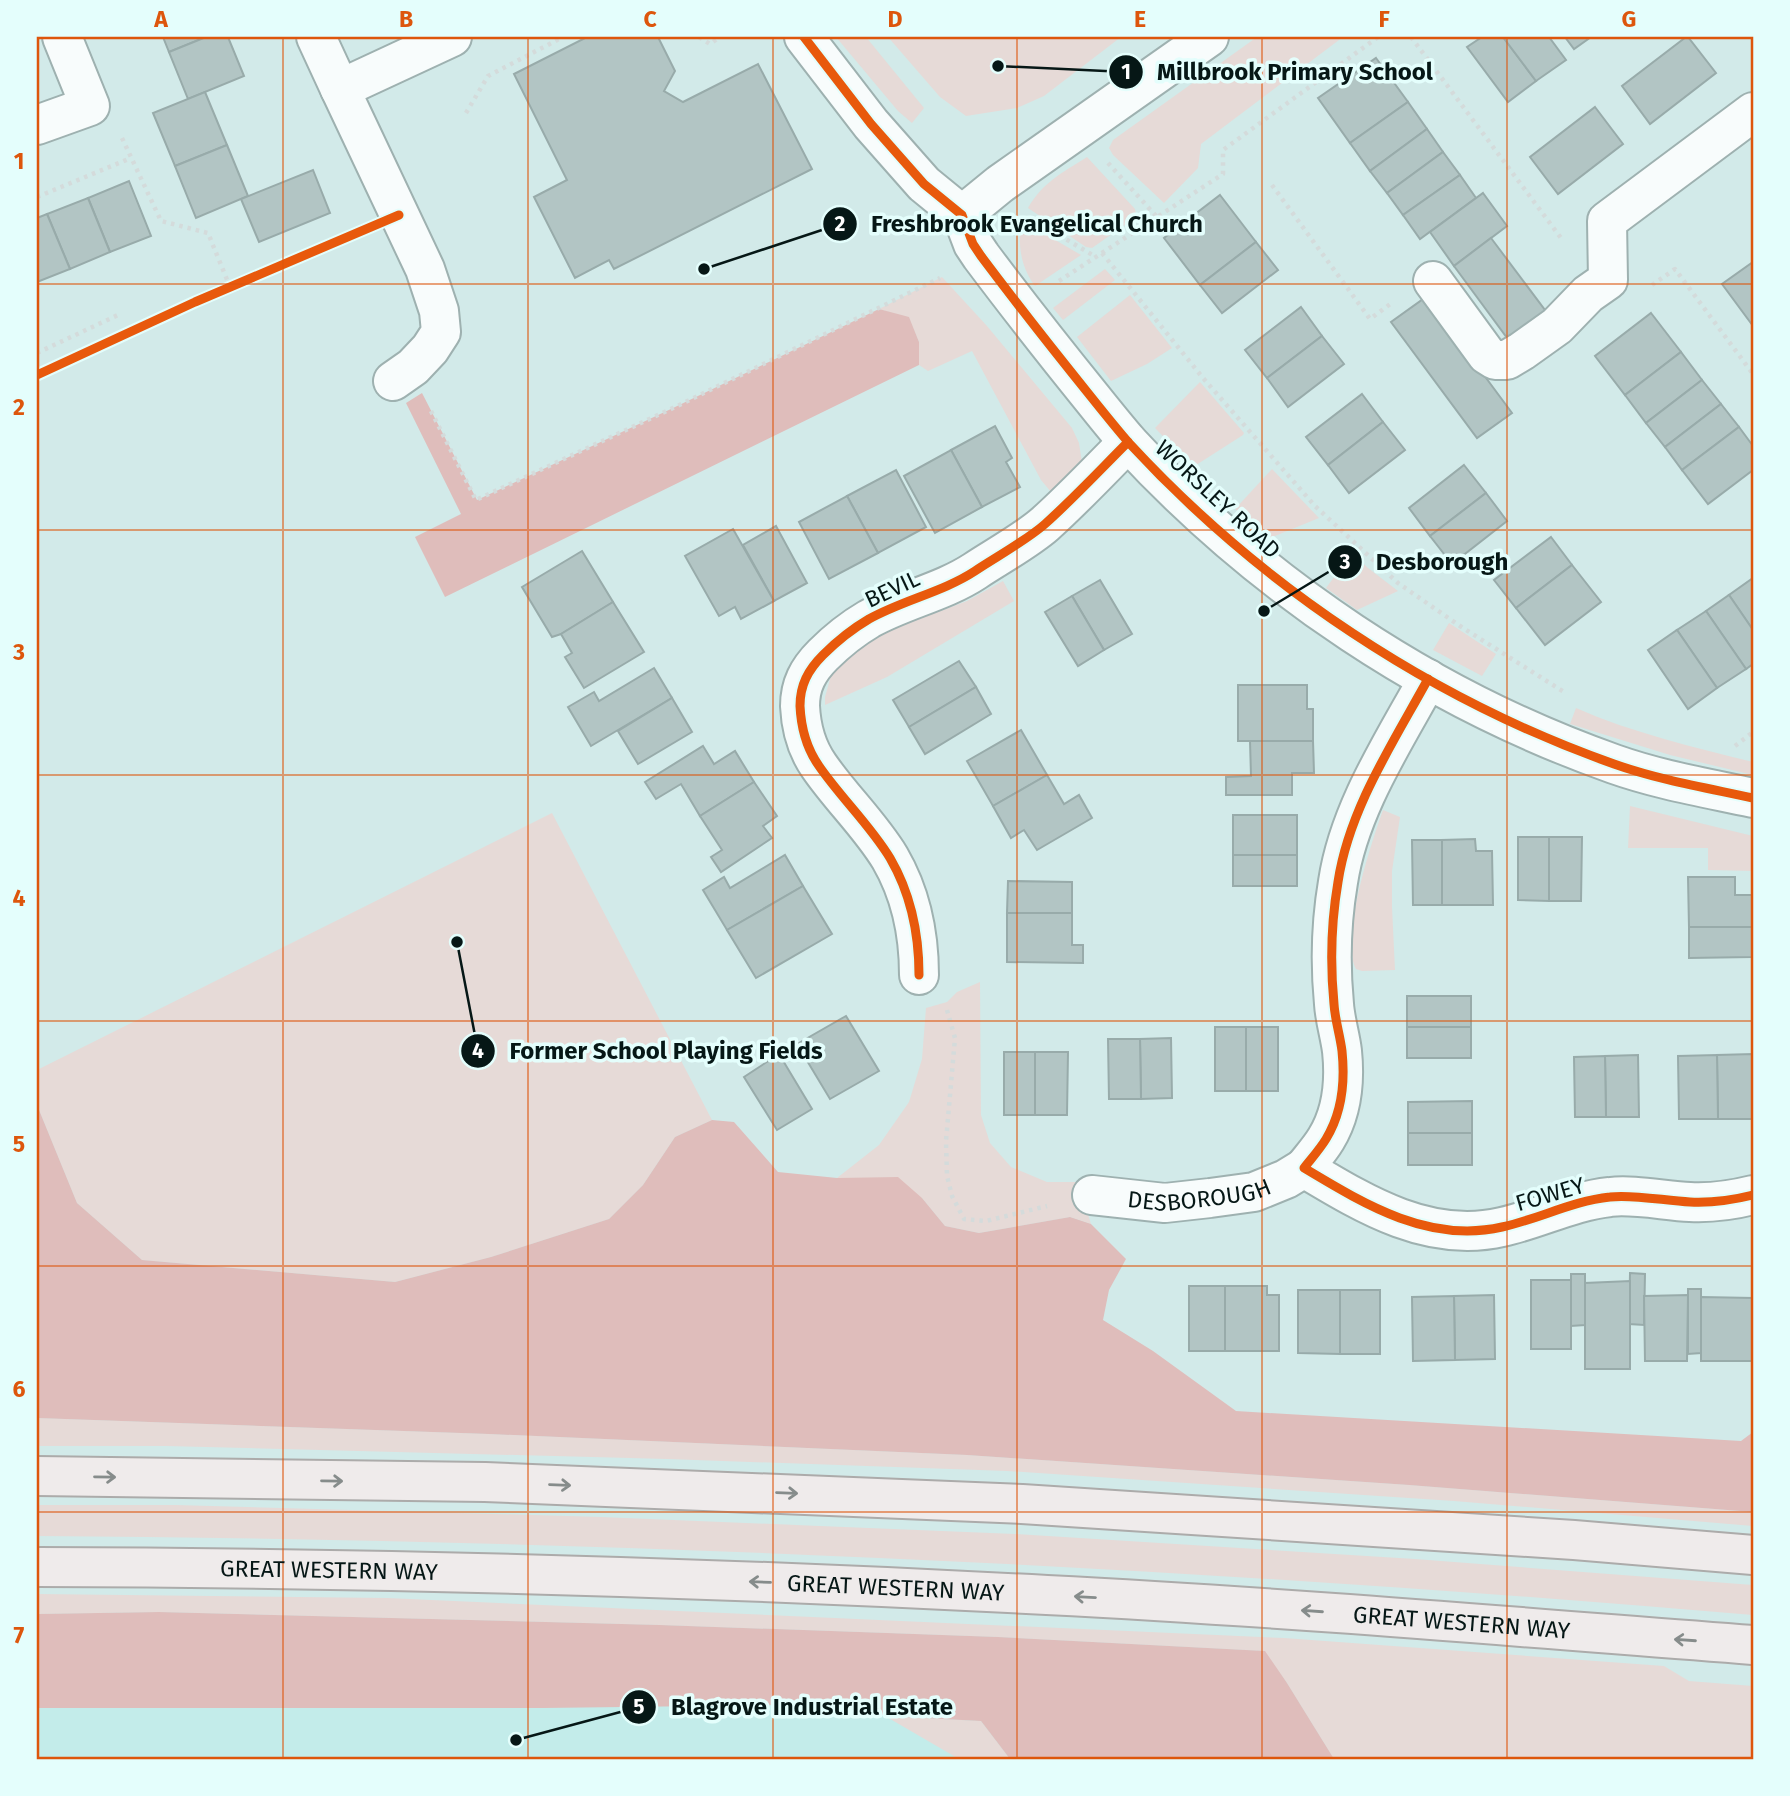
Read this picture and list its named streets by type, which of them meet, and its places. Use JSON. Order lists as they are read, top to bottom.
{
  "streets": {
    "main road": ["GREAT WESTERN WAY"],
    "street": [
      "WORSLEY ROAD",
      "BEVIL",
      "DESBOROUGH",
      "FOWEY"
    ]
  },
  "crossings": [
    ["WORSLEY ROAD", "BEVIL"],
    ["WORSLEY ROAD", "DESBOROUGH"],
    ["DESBOROUGH", "FOWEY"]
  ],
  "places": [
    "Millbrook Primary School",
    "Freshbrook Evangelical Church",
    "Desborough",
    "Former School Playing Fields",
    "Blagrove Industrial Estate"
  ],
  "grid": {
    "columns": [
      "A",
      "B",
      "C",
      "D",
      "E",
      "F",
      "G"
    ],
    "rows": [
      "1",
      "2",
      "3",
      "4",
      "5",
      "6",
      "7"
    ]
  }
}
